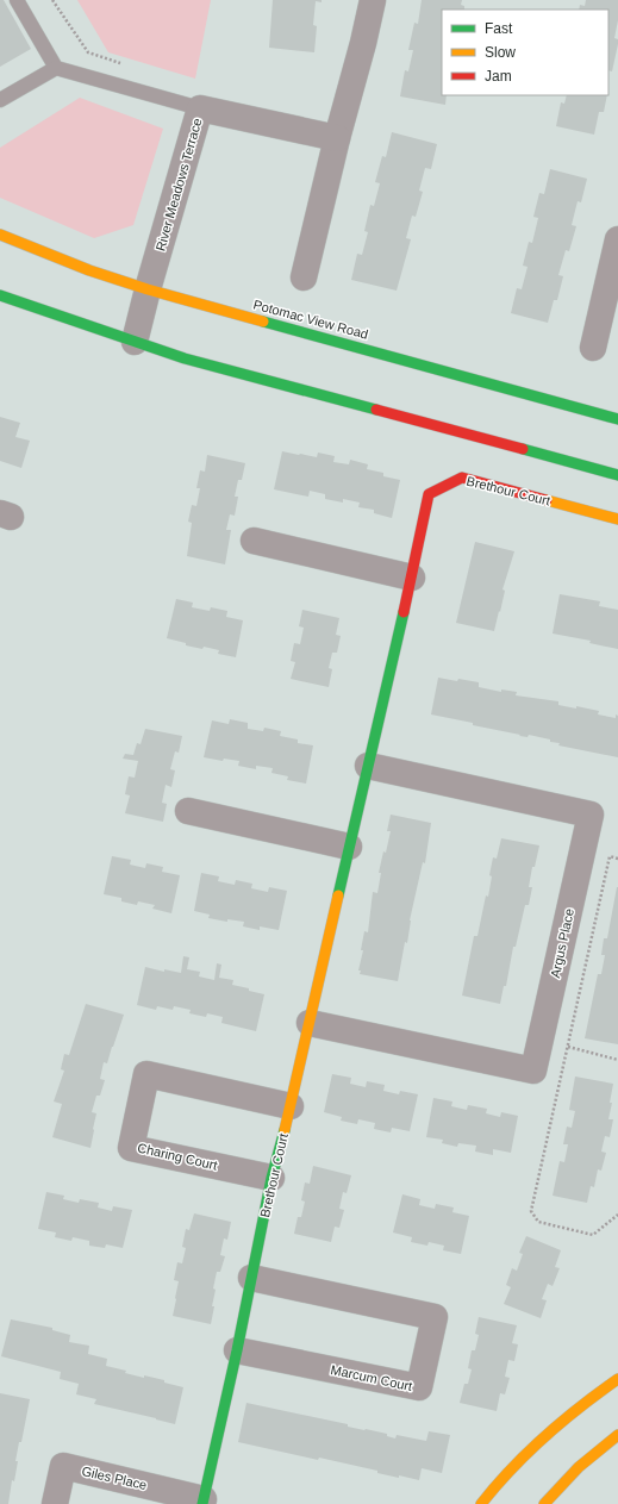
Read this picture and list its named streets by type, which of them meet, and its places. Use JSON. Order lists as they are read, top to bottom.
{
  "streets": {
    "street": [
      "River Meadows Terrace",
      "Potomac View Road",
      "Brethour Court",
      "Argus Place",
      "Charing Court",
      "Marcum Court",
      "Giles Place"
    ]
  },
  "crossings": [
    ["River Meadows Terrace", "Potomac View Road"],
    ["Brethour Court", "Argus Place"],
    ["Brethour Court", "Charing Court"],
    ["Brethour Court", "Marcum Court"],
    ["Brethour Court", "Giles Place"]
  ],
  "legend": ["Fast", "Slow", "Jam"]
}
